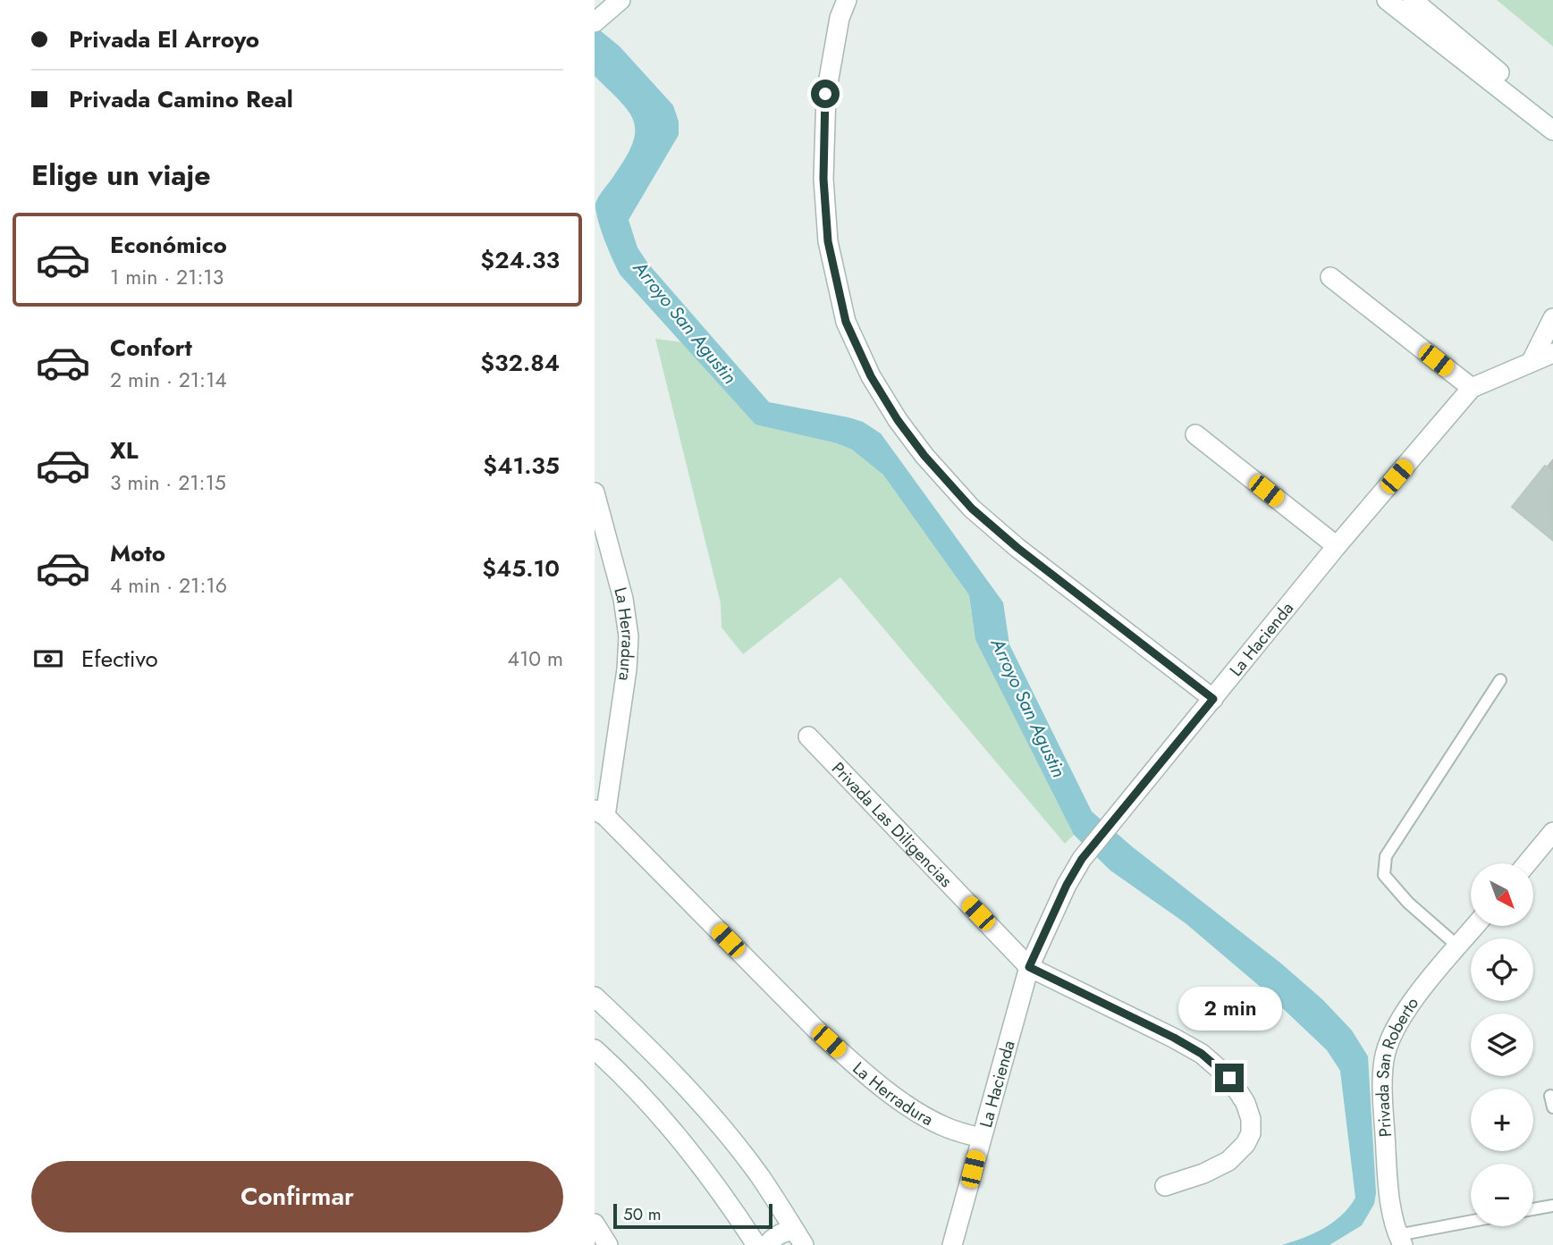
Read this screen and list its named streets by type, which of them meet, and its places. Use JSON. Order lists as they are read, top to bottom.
{
  "streets": {
    "street": [
      "La Herradura",
      "La Hacienda",
      "Privada Las Diligencias",
      "Privada San Roberto"
    ]
  },
  "crossings": [
    ["La Herradura", "La Hacienda"],
    ["La Hacienda", "Privada Las Diligencias"]
  ],
  "water": ["Arroyo San Agustin"],
  "scale_bar": "50 m",
  "north": "bottom right",
  "page": {
    "banner": ["Privada El Arroyo", "Privada Camino Real"],
    "heading": "Elige un viaje",
    "list": [
      {
        "name": "Económico",
        "note": "1 min · 21:13",
        "value": "$24.33"
      },
      {
        "name": "Confort",
        "note": "2 min · 21:14",
        "value": "$32.84"
      },
      {
        "name": "XL",
        "note": "3 min · 21:15",
        "value": "$41.35"
      },
      {
        "name": "Moto",
        "note": "4 min · 21:16",
        "value": "$45.10"
      }
    ],
    "pay": ["Efectivo", "410 m"],
    "map_buttons": ["+", "−"],
    "bubble": "2 min",
    "buttons": "Confirmar",
    "scale": "50 m"
  }
}
